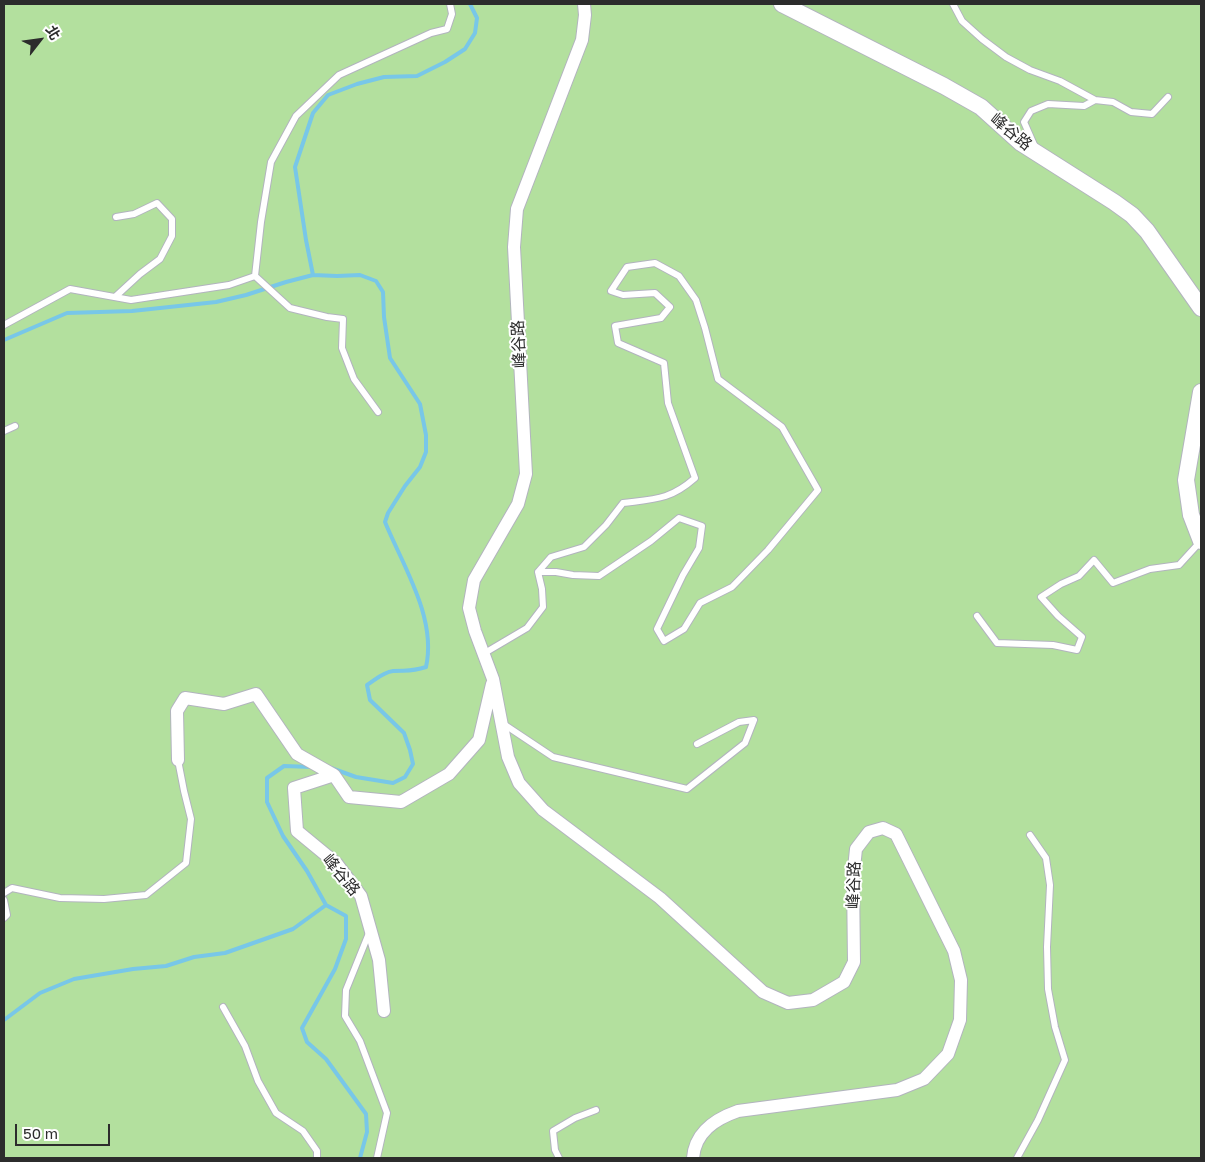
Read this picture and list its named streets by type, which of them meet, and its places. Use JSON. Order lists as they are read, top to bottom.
{
  "streets": {
    "street": ["峰谷路"]
  },
  "scale_bar": "50 m",
  "north": "top right"
}
